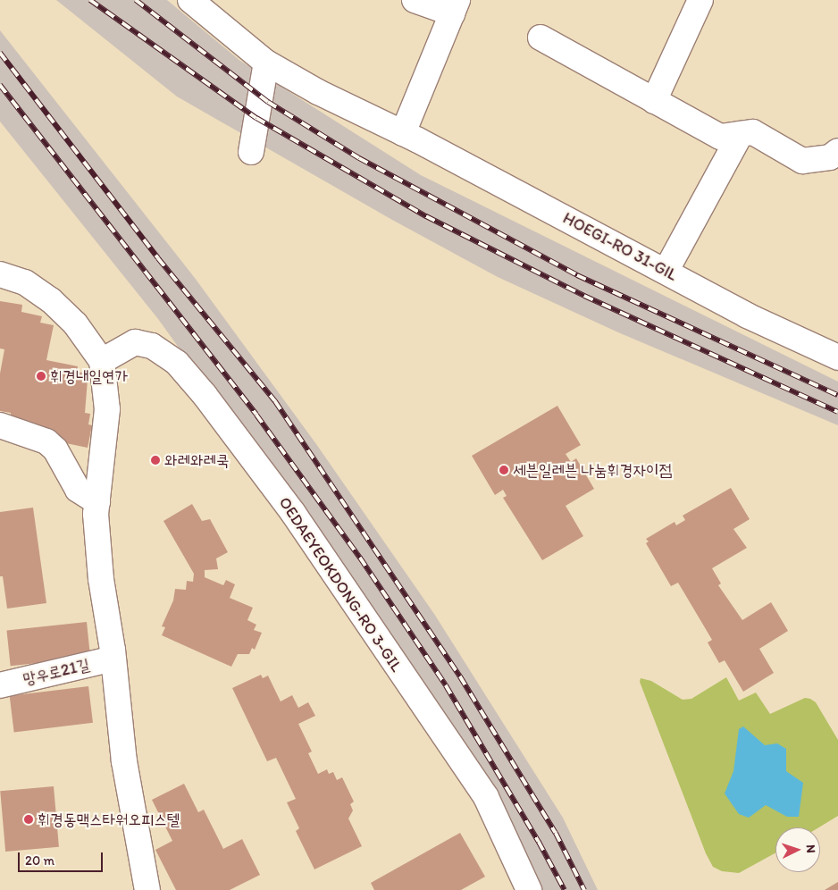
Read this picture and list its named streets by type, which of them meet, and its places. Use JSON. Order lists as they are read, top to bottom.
{
  "streets": {
    "street": ["HOEGI-RO 31-GIL", "OEDAEYEOKDONG-RO 3-GIL", "망우로21길"]
  },
  "places": [
    "휘경내일연가",
    "와레와레쿡",
    "세븐일레븐 나눔휘경자이점",
    "휘경동맥스타워오피스텔"
  ],
  "scale_bar": "20 m",
  "north": "right"
}
